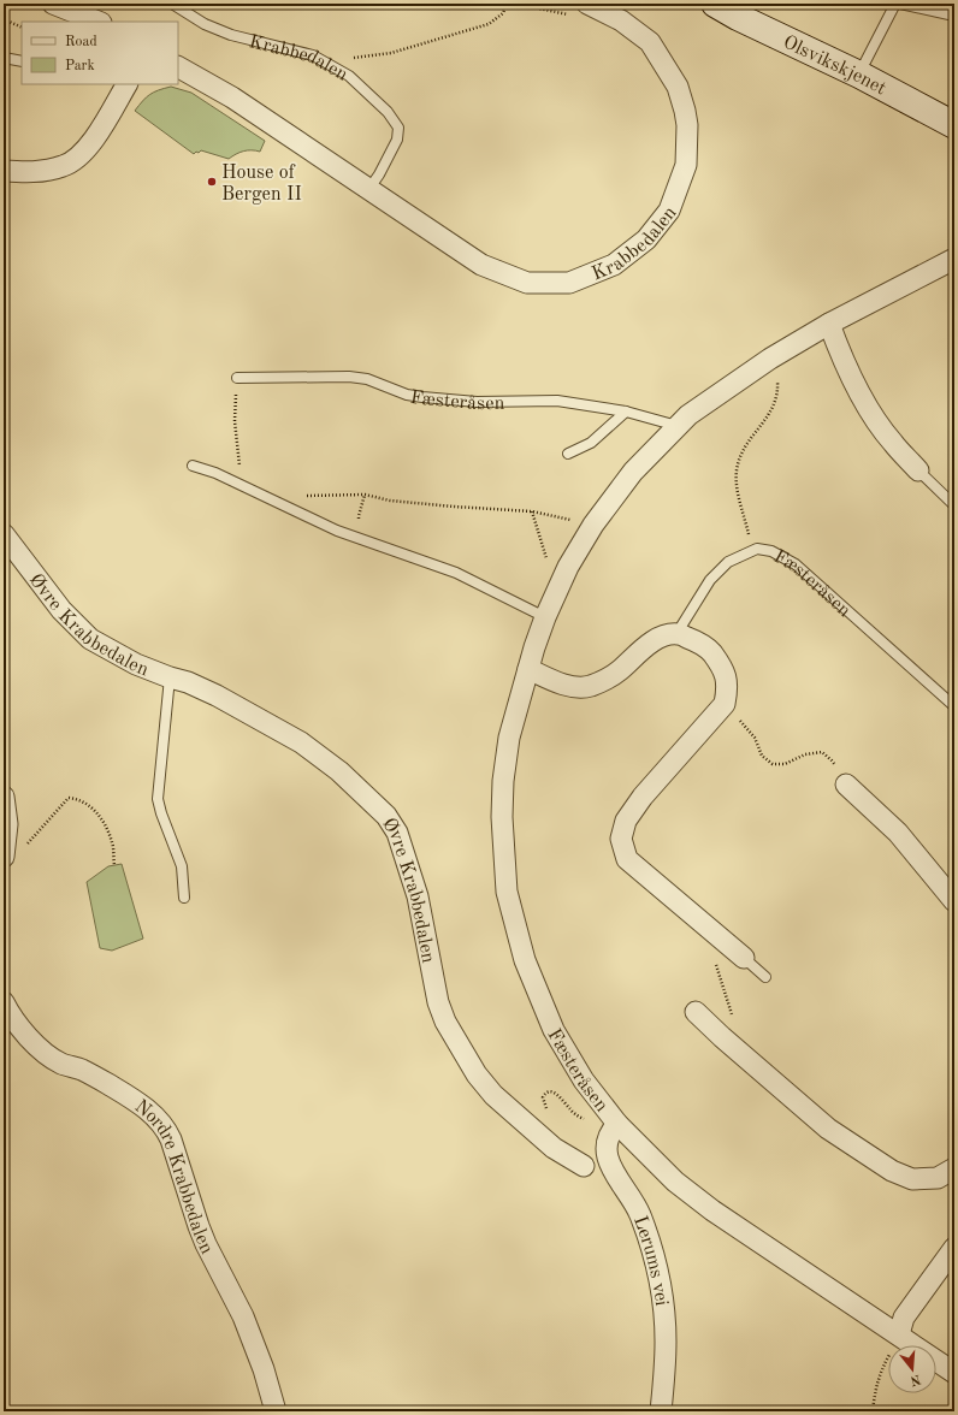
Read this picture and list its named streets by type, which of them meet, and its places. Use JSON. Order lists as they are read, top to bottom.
{
  "streets": {
    "main road": ["Olsvikskjenet"],
    "street": [
      "Krabbedalen",
      "Fæsteråsen",
      "Øvre Krabbedalen",
      "Nordre Krabbedalen",
      "Lerums vei"
    ]
  },
  "crossings": [
    ["Fæsteråsen", "Lerums vei"]
  ],
  "places": ["House of Bergen II"],
  "legend": ["Road", "Park"],
  "north": "bottom"
}
